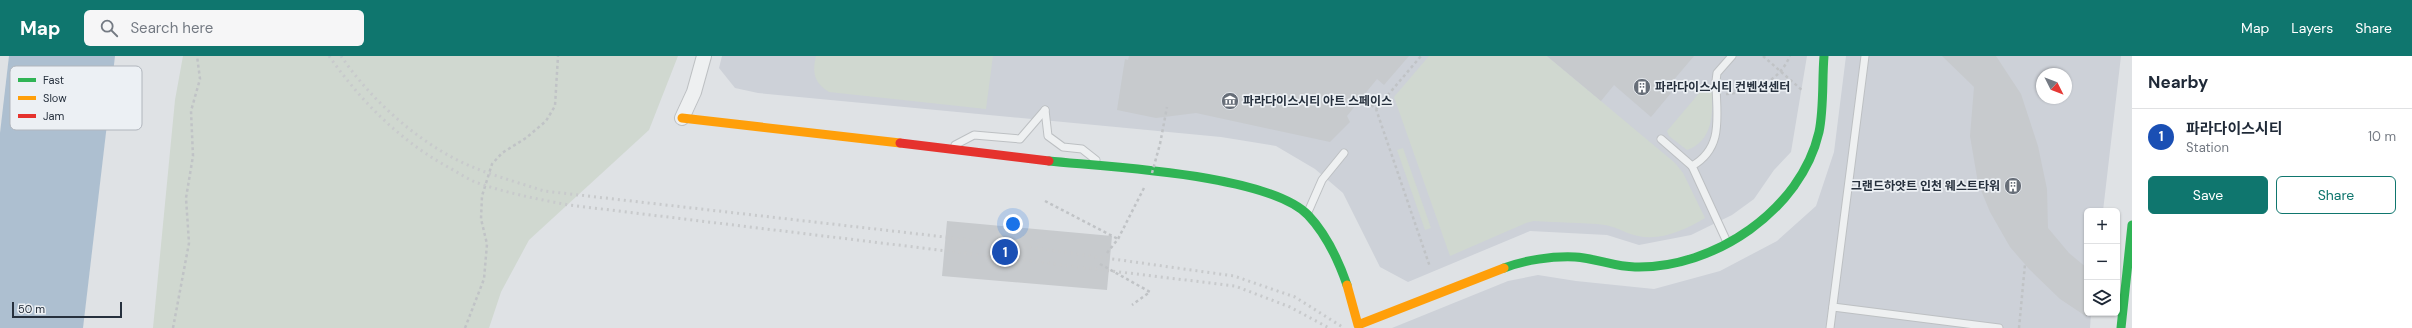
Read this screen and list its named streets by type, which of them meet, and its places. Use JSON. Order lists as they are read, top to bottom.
{
  "places": {
    "building": ["파라다이스시티 컨벤션센터", "그랜드하얏트 인천 웨스트타워"],
    "museum": ["파라다이스시티 아트 스페이스"]
  },
  "legend": ["Fast", "Slow", "Jam"],
  "scale_bar": "50 m",
  "north": "bottom right",
  "page": {
    "header": "Map",
    "search": "Search here",
    "nav": ["Map", "Layers", "Share"],
    "heading": "Nearby",
    "list": [
      {
        "mark": "1",
        "name": "파라다이스시티",
        "note": "Station",
        "value": "10 m"
      }
    ],
    "buttons": ["Save", "Share"],
    "map_buttons": ["+", "−"],
    "pins": "1",
    "scale": "50 m"
  }
}
